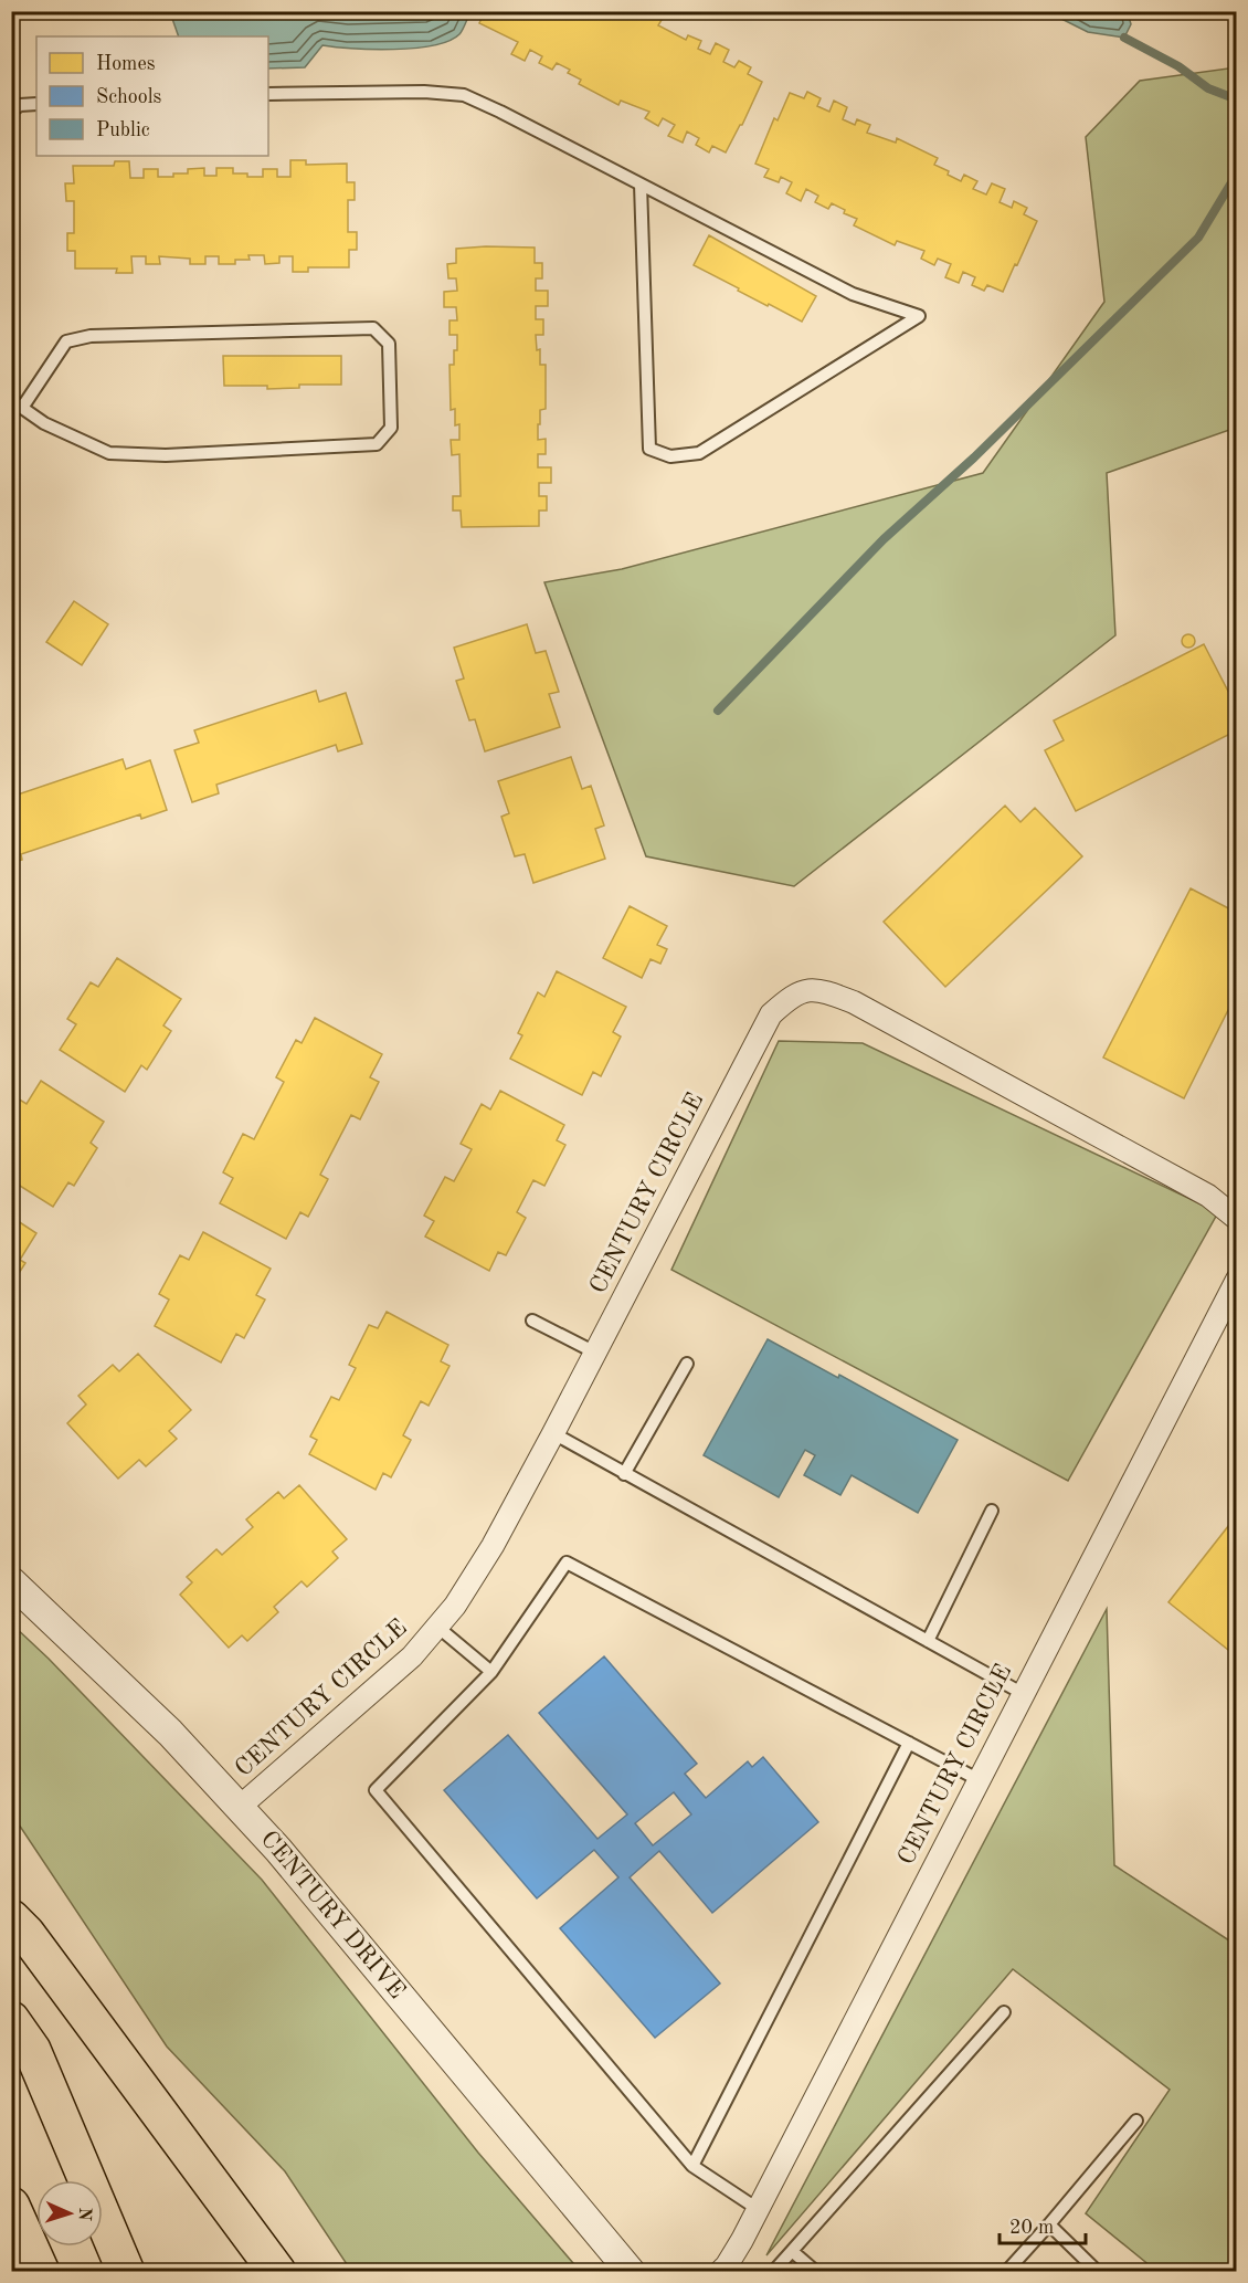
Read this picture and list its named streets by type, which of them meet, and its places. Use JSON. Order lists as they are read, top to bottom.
{
  "streets": {
    "street": ["CENTURY CIRCLE", "CENTURY DRIVE"]
  },
  "crossings": [
    ["CENTURY CIRCLE", "CENTURY DRIVE"]
  ],
  "legend": ["Homes", "Schools", "Public"],
  "scale_bar": "20 m",
  "north": "right"
}
